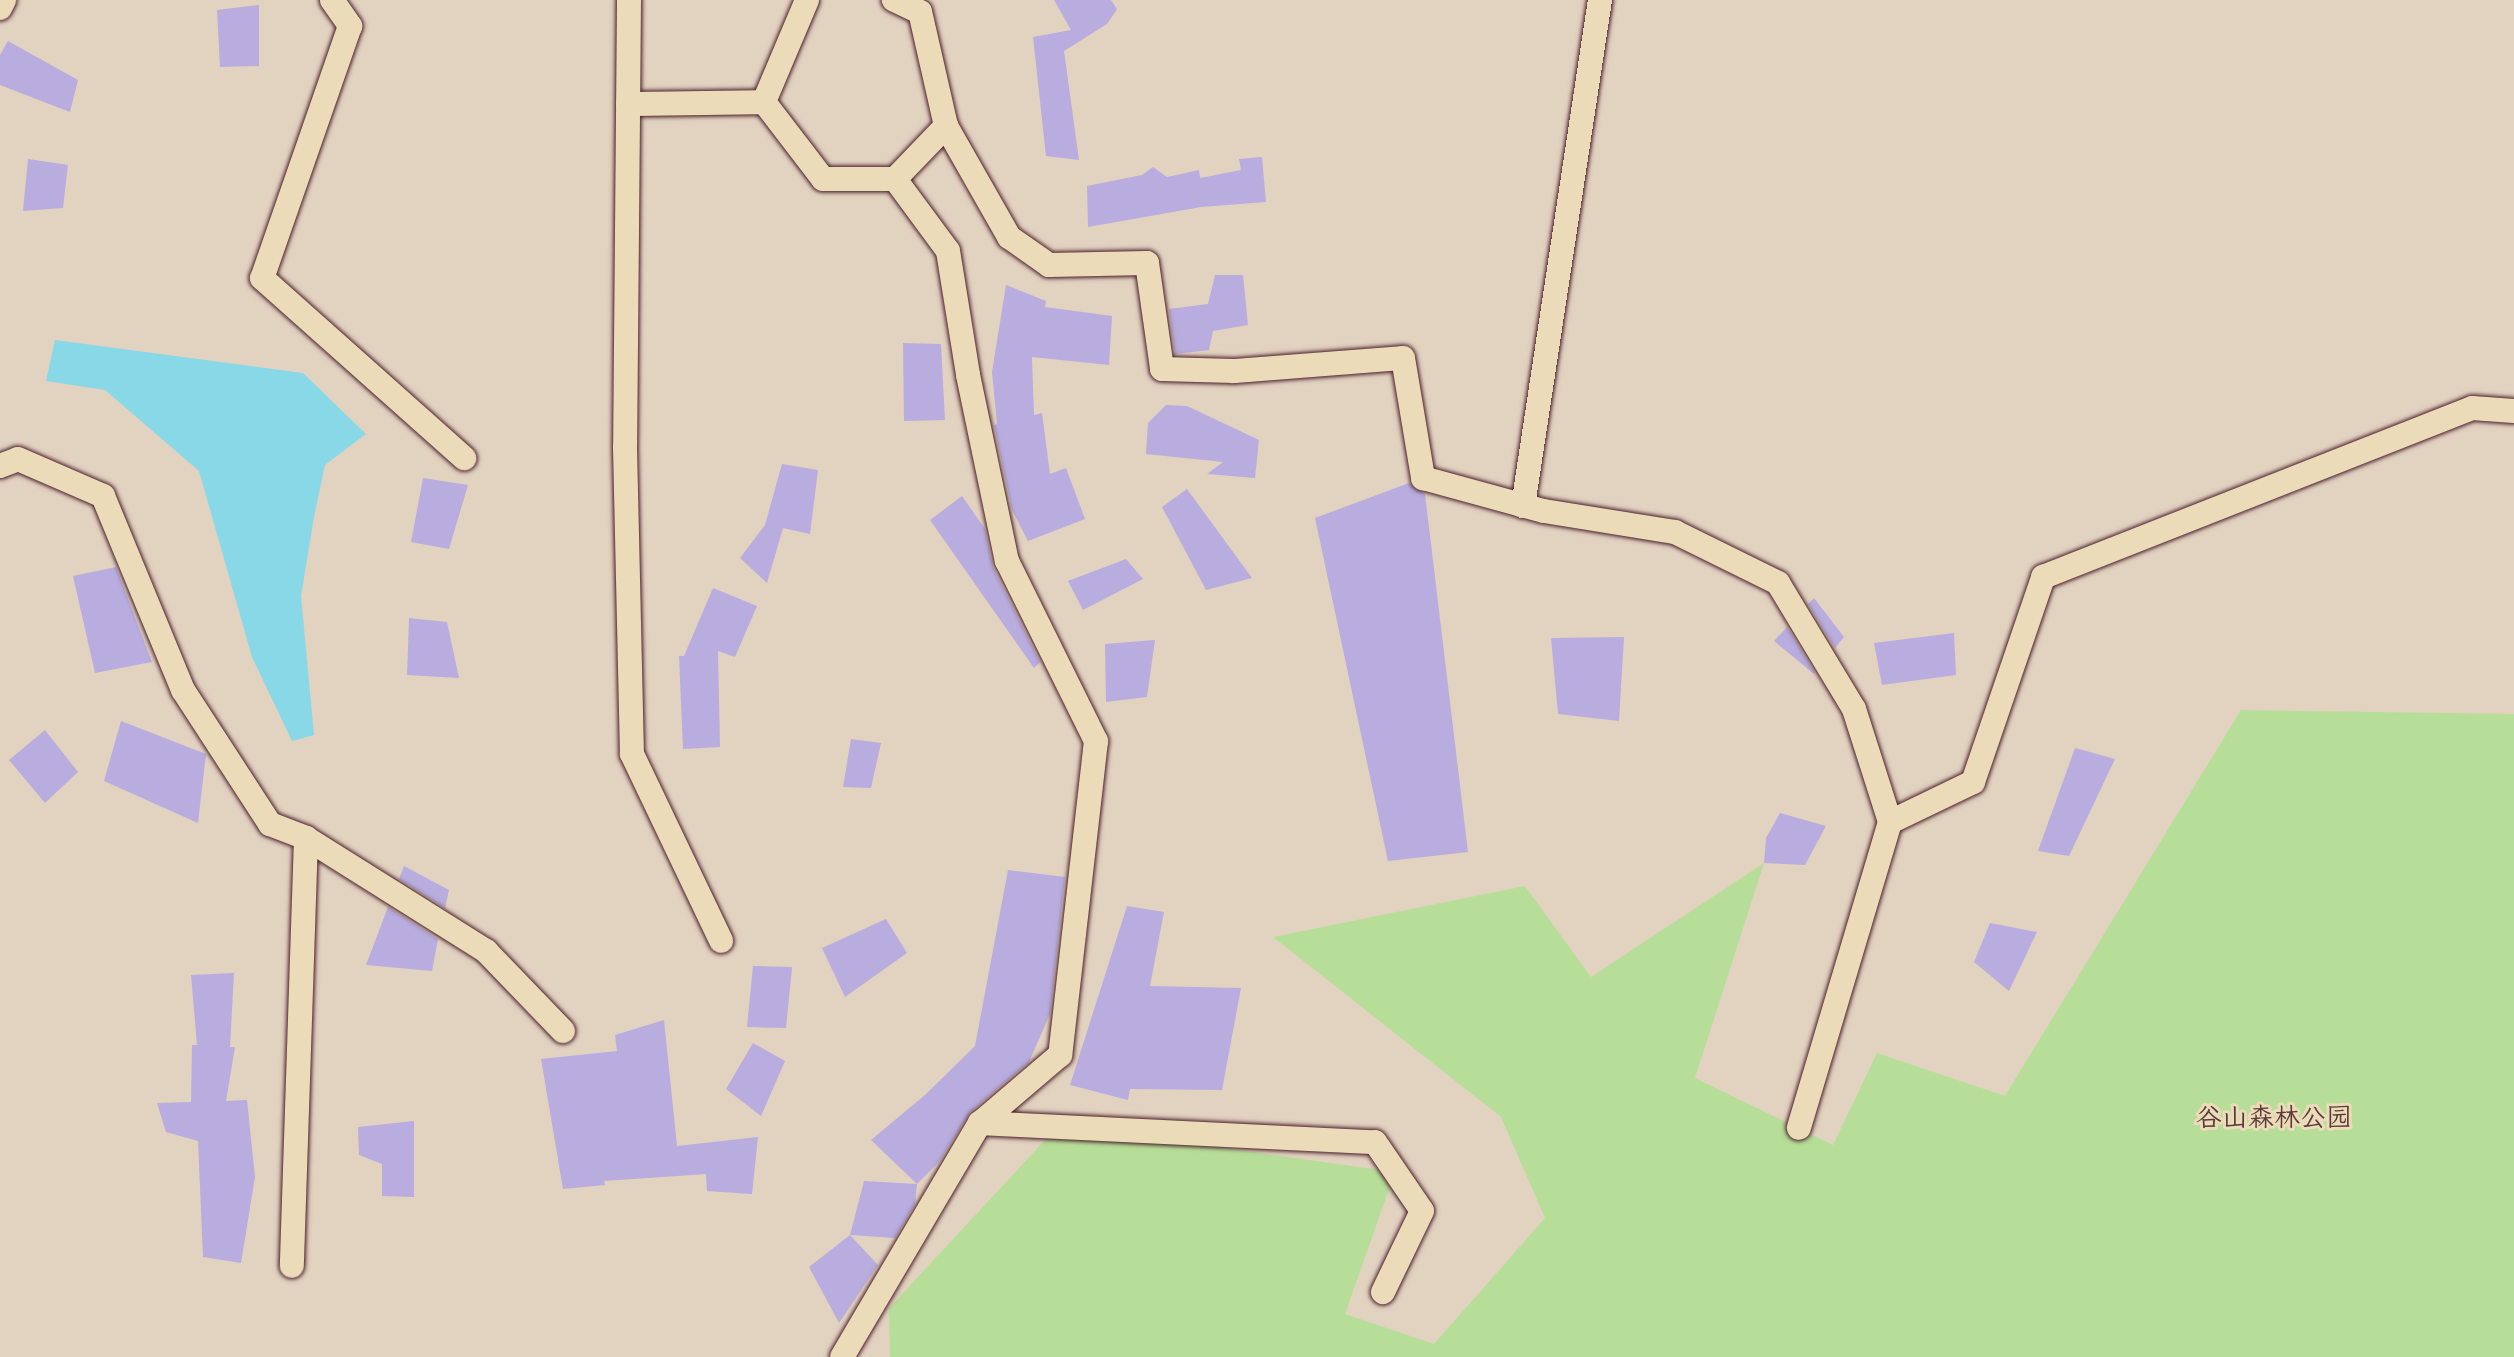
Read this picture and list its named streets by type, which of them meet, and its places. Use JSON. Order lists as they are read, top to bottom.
{
  "parks": ["谷山森林公园"]
}
